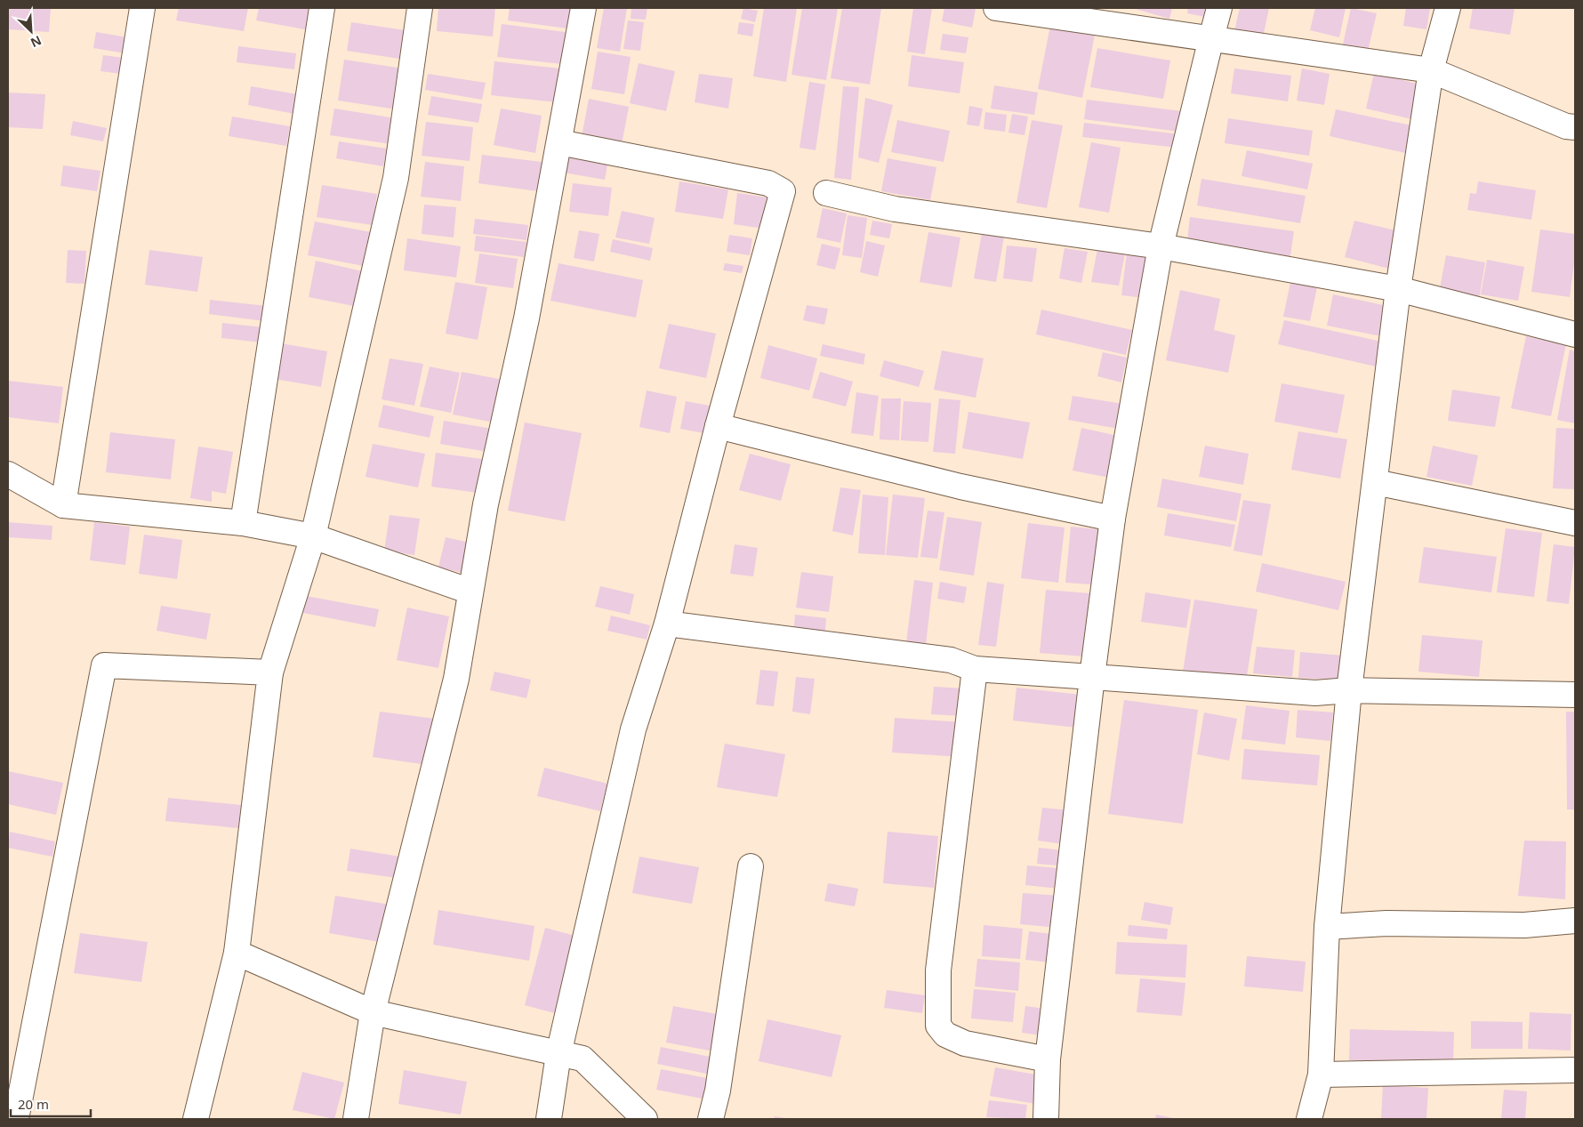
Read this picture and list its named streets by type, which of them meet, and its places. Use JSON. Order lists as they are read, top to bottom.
{
  "scale_bar": "20 m",
  "north": "bottom right"
}
